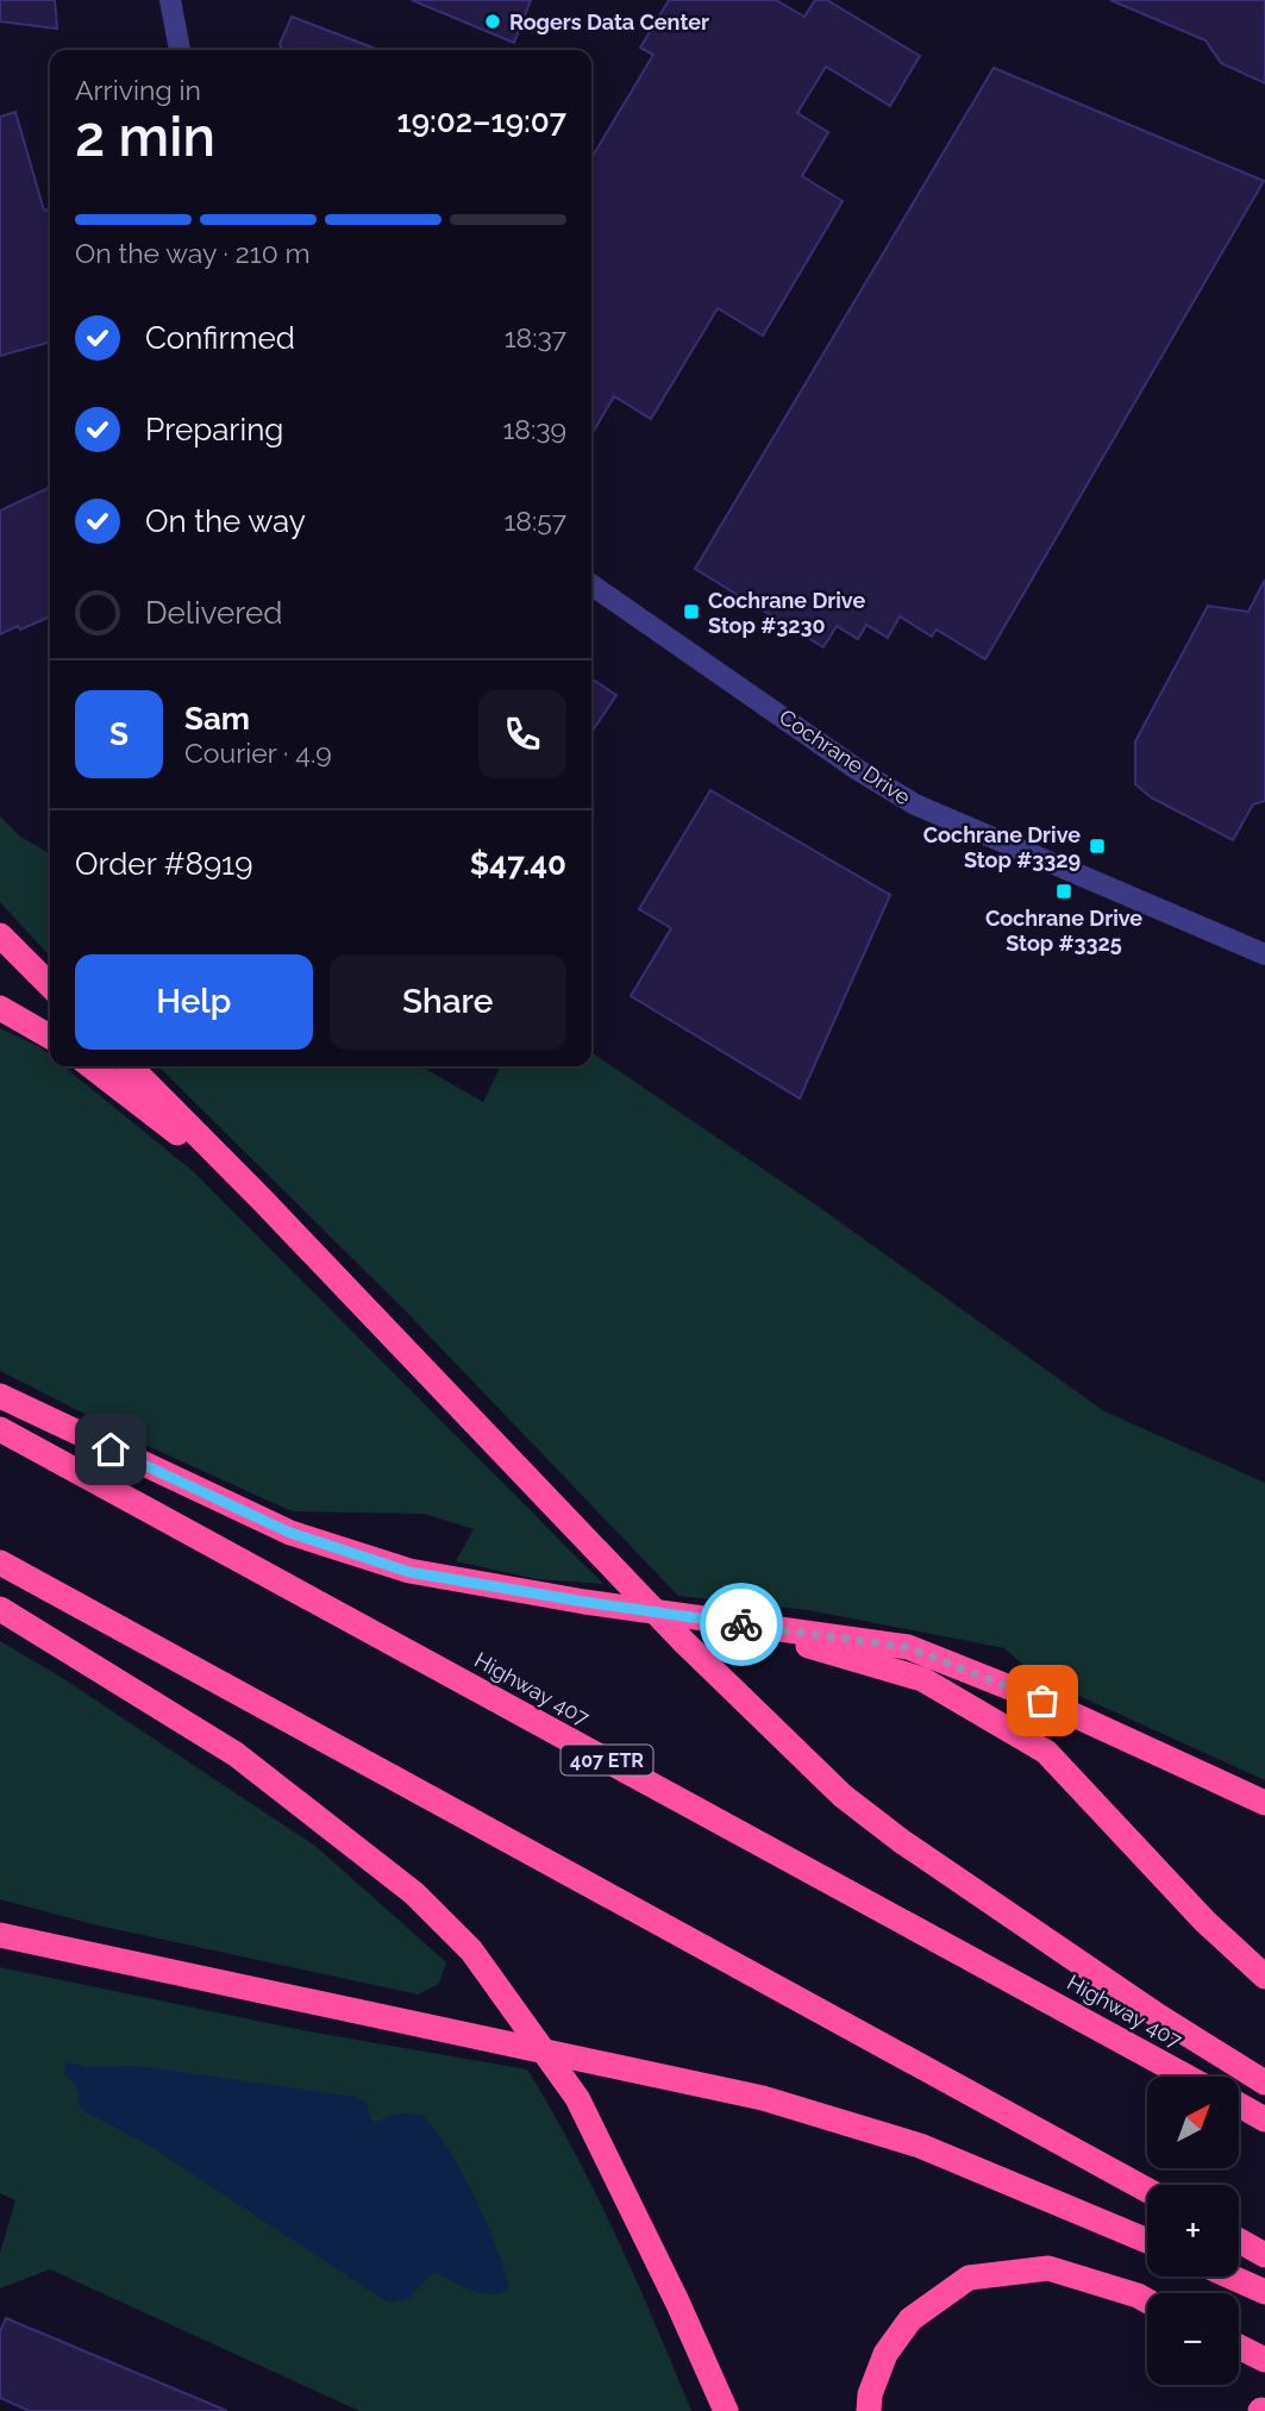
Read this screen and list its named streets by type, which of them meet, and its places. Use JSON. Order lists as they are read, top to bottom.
{
  "streets": {
    "highway": ["Highway 407", "407 ETR"],
    "street": ["Cochrane Drive"]
  },
  "places": {
    "other": ["Rogers Data Center"],
    "transit": ["Cochrane Drive Stop #3230", "Cochrane Drive Stop #3329", "Cochrane Drive Stop #3325"]
  },
  "north": "top right",
  "page": {
    "heading": ["2 min", "Arriving in", "19:02–19:07"],
    "panel": [
      "Sam",
      "Courier · 4.9",
      "Order #8919",
      "$47.40"
    ],
    "bar": "On the way · 210 m",
    "list": [
      ["Confirmed", "18:37"],
      ["Preparing", "18:39"],
      ["On the way", "18:57"],
      "Delivered"
    ],
    "round": "S",
    "buttons": ["Help", "Share"],
    "map_buttons": ["+", "−"]
  }
}
